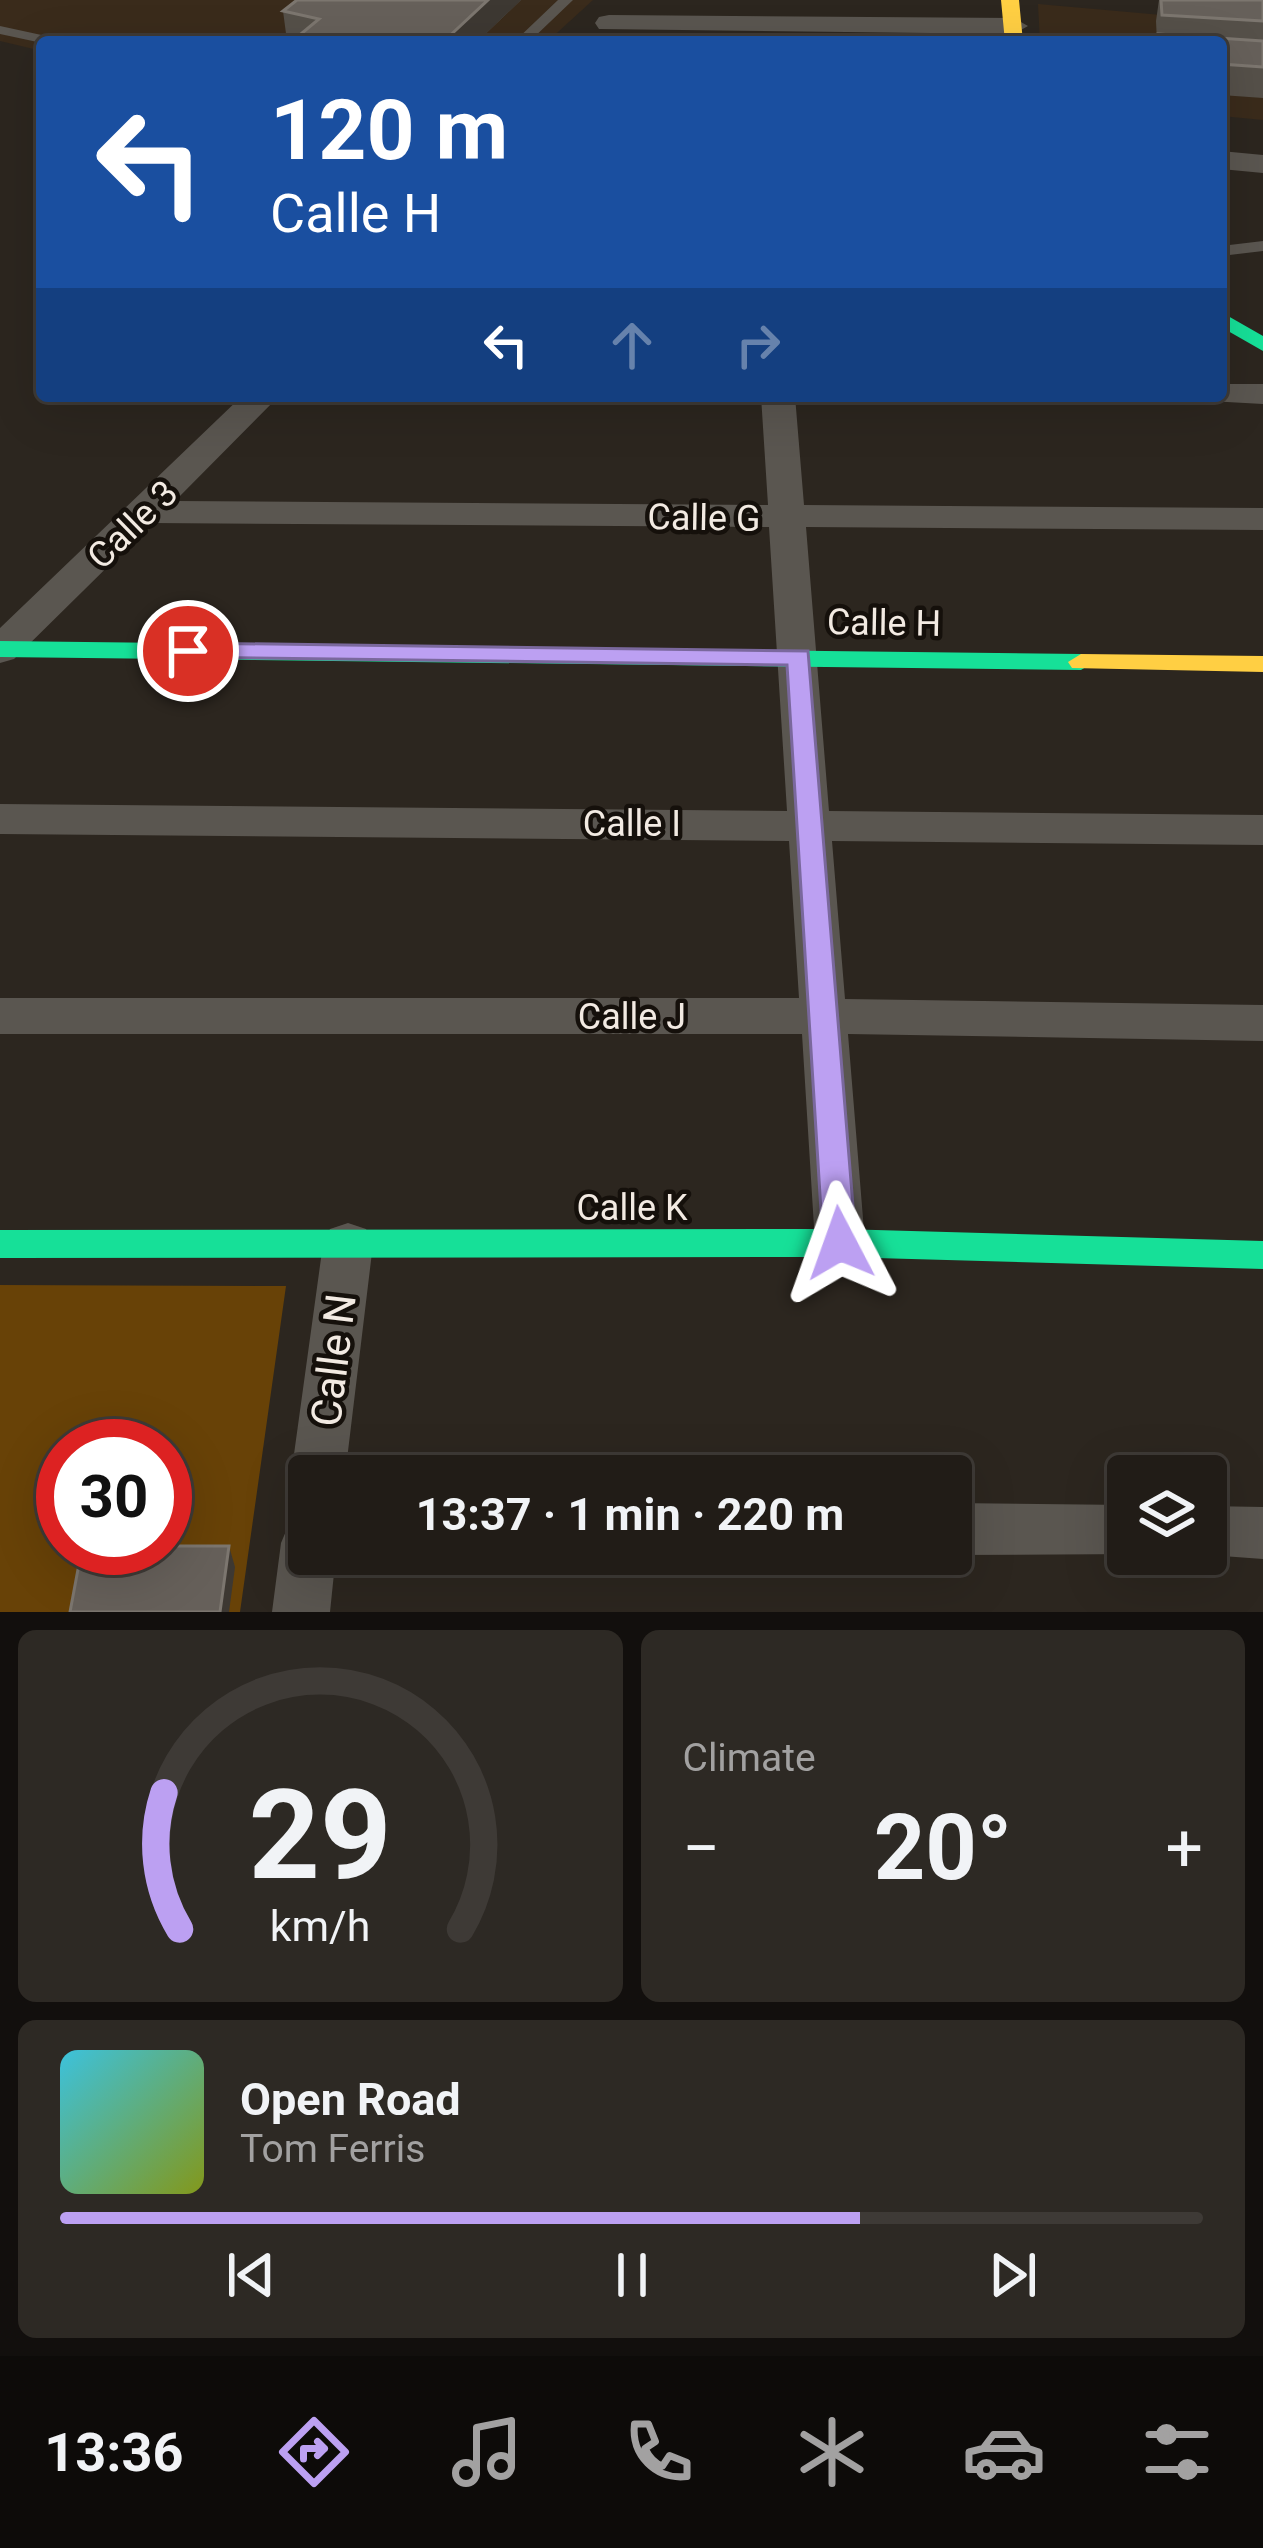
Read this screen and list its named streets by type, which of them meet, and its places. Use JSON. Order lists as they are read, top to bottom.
{
  "streets": {
    "street": [
      "Calle G",
      "Calle 3",
      "Calle H",
      "Calle I",
      "Calle J",
      "Calle K",
      "Calle N"
    ]
  },
  "crossings": [
    ["Calle G", "Calle 3"],
    ["Calle 3", "Calle H"],
    ["Calle K", "Calle N"]
  ],
  "page": {
    "turn": ["120 m", "Calle H"],
    "limit": "30",
    "trip": "13:37 · 1 min · 220 m",
    "tile": "Climate",
    "heat": ["−", "20°", "+"],
    "song": ["Open Road", "Tom Ferris"],
    "tabs": "13:36",
    "gauge": ["29", "km/h"]
  }
}
